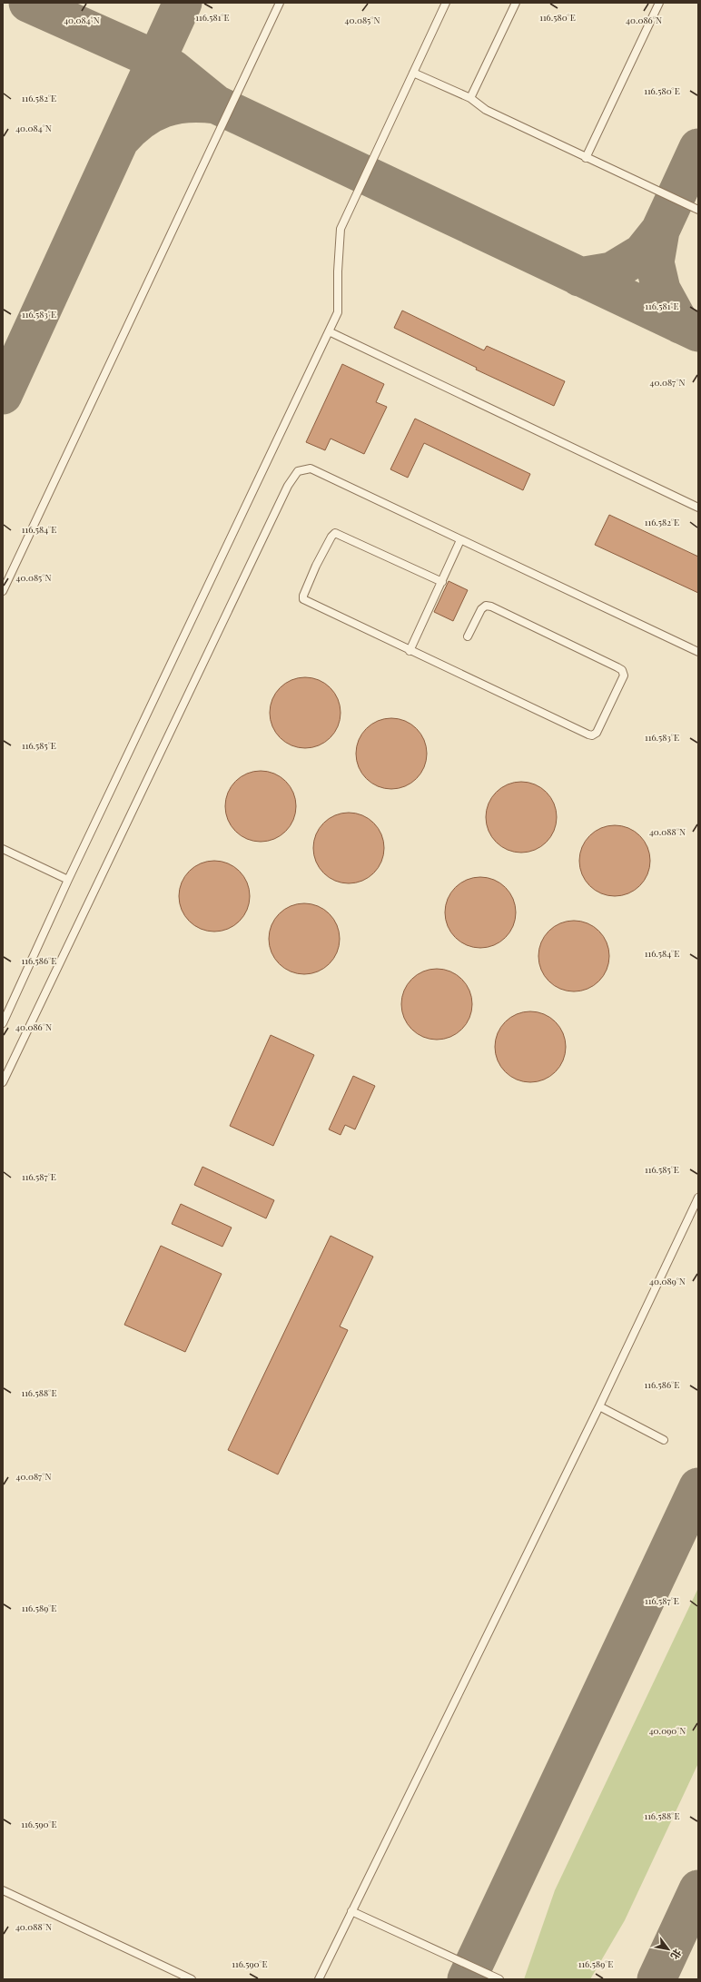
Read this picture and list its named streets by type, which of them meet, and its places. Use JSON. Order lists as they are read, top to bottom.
{
  "north": "bottom right",
  "coordinates": [
    "116.580°E",
    "116.581°E",
    "40.084°N",
    "40.085°N",
    "40.086°N",
    "116.582°E",
    "116.583°E",
    "40.087°N",
    "116.584°E",
    "116.585°E",
    "40.088°N",
    "116.586°E",
    "116.587°E",
    "40.089°N",
    "116.588°E",
    "116.589°E",
    "40.090°N",
    "116.590°E"
  ]
}
